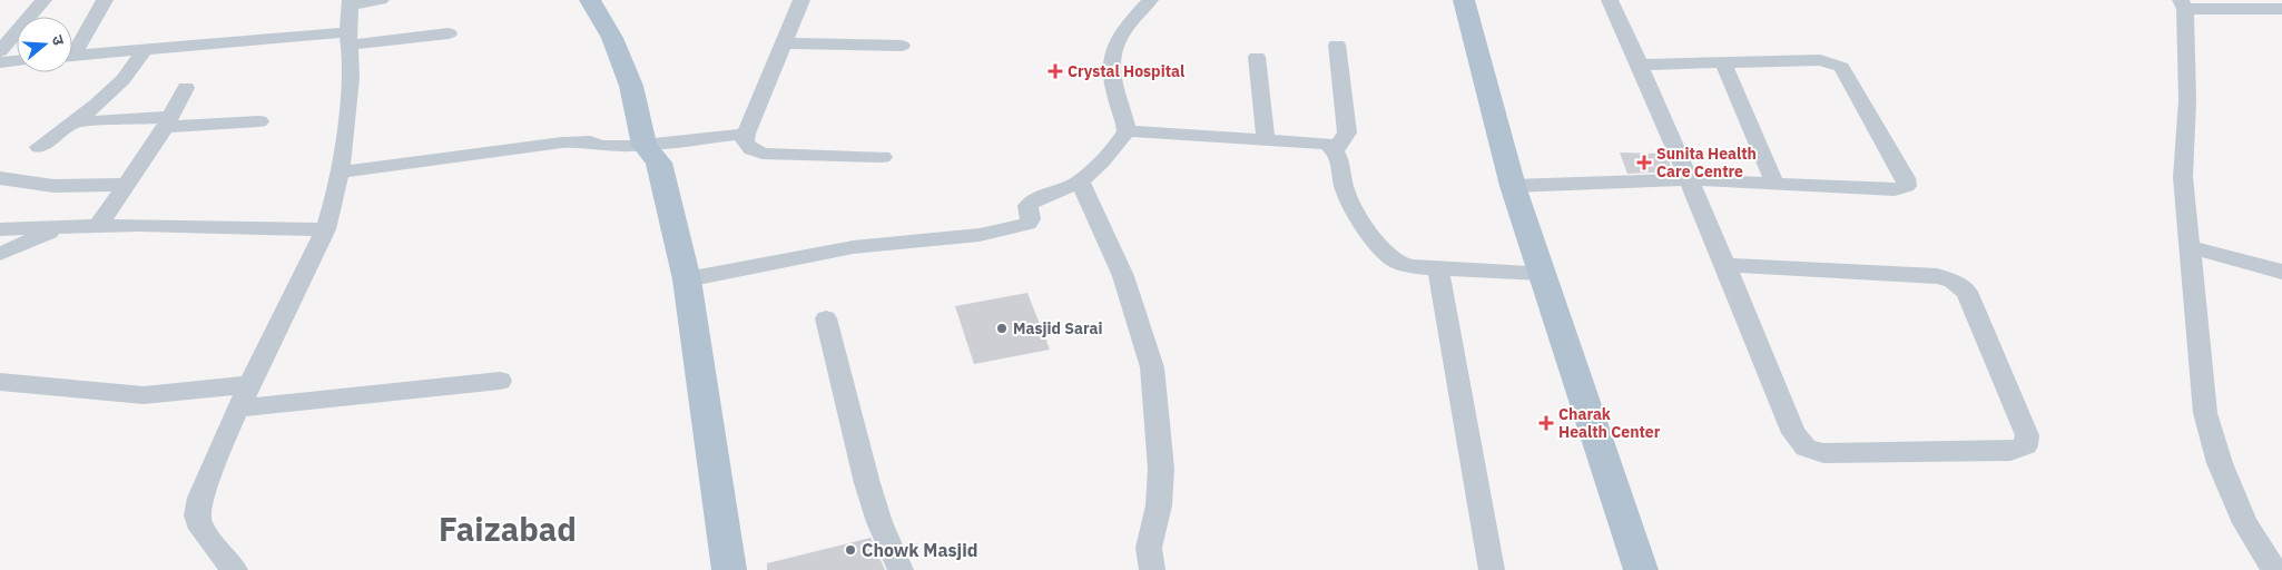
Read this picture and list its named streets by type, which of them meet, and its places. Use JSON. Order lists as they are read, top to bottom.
{
  "districts": ["Faizabad"],
  "places": {
    "health": ["Crystal Hospital", "Sunita Health Care Centre", "Charak Health Center"],
    "other": ["Masjid Sarai", "Chowk Masjid"]
  },
  "north": "right"
}
